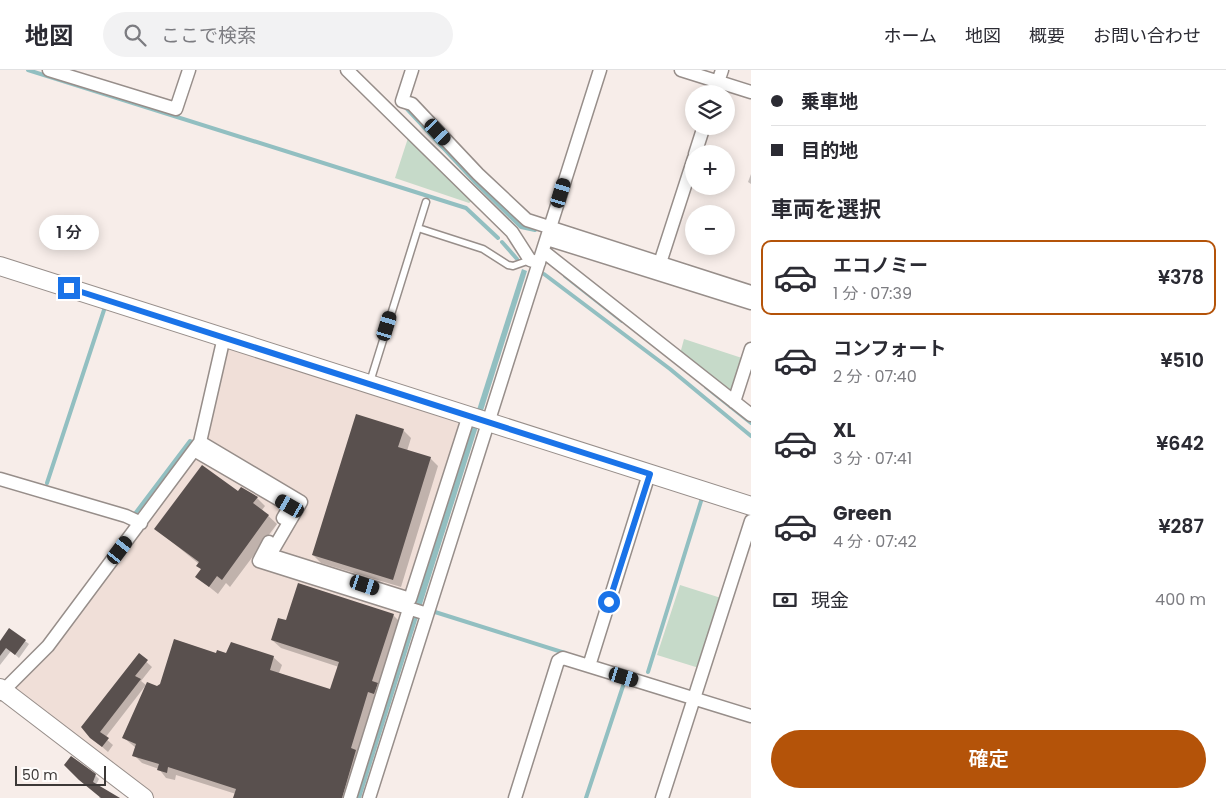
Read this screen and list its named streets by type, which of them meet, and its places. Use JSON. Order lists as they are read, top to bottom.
{
  "scale_bar": "50 m",
  "page": {
    "header": "地図",
    "search": "ここで検索",
    "nav": [
      "ホーム",
      "地図",
      "概要",
      "お問い合わせ"
    ],
    "banner": ["乗車地", "目的地"],
    "map_buttons": ["+", "−"],
    "heading": "車両を選択",
    "bubble": "1 分",
    "list": [
      {
        "name": "エコノミー",
        "note": "1 分 · 07:39",
        "value": "¥378"
      },
      {
        "name": "コンフォート",
        "note": "2 分 · 07:40",
        "value": "¥510"
      },
      {
        "name": "XL",
        "note": "3 分 · 07:41",
        "value": "¥642"
      },
      {
        "name": "Green",
        "note": "4 分 · 07:42",
        "value": "¥287"
      }
    ],
    "pay": ["現金", "400 m"],
    "buttons": "確定",
    "scale": "50 m"
  }
}
